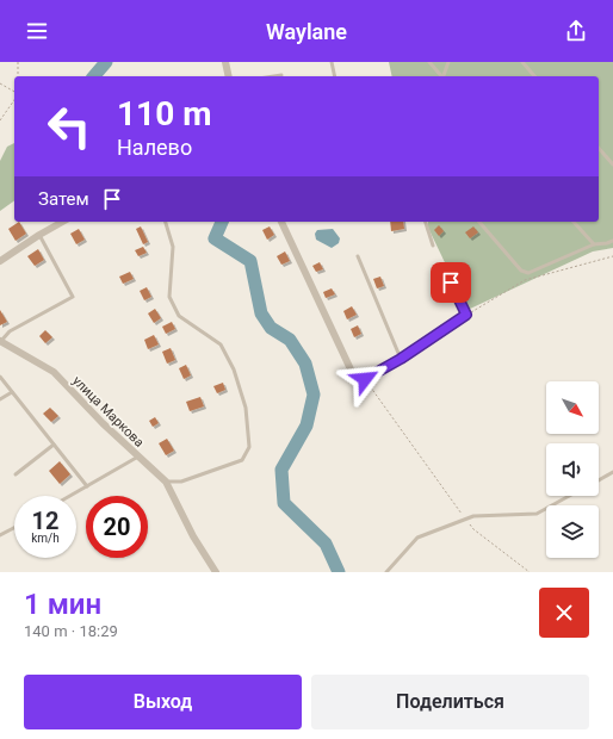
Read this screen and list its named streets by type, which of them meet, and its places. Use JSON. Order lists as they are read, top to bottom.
{
  "streets": {
    "street": ["улица Маркова"]
  },
  "north": "bottom right",
  "page": {
    "header": "Waylane",
    "turn": ["110 m", "Налево"],
    "then": "Затем",
    "speed": "12 km/h",
    "limit": "20",
    "heading": ["1 мин", "140 m · 18:29"],
    "buttons": ["Выход", "Поделиться"]
  }
}
